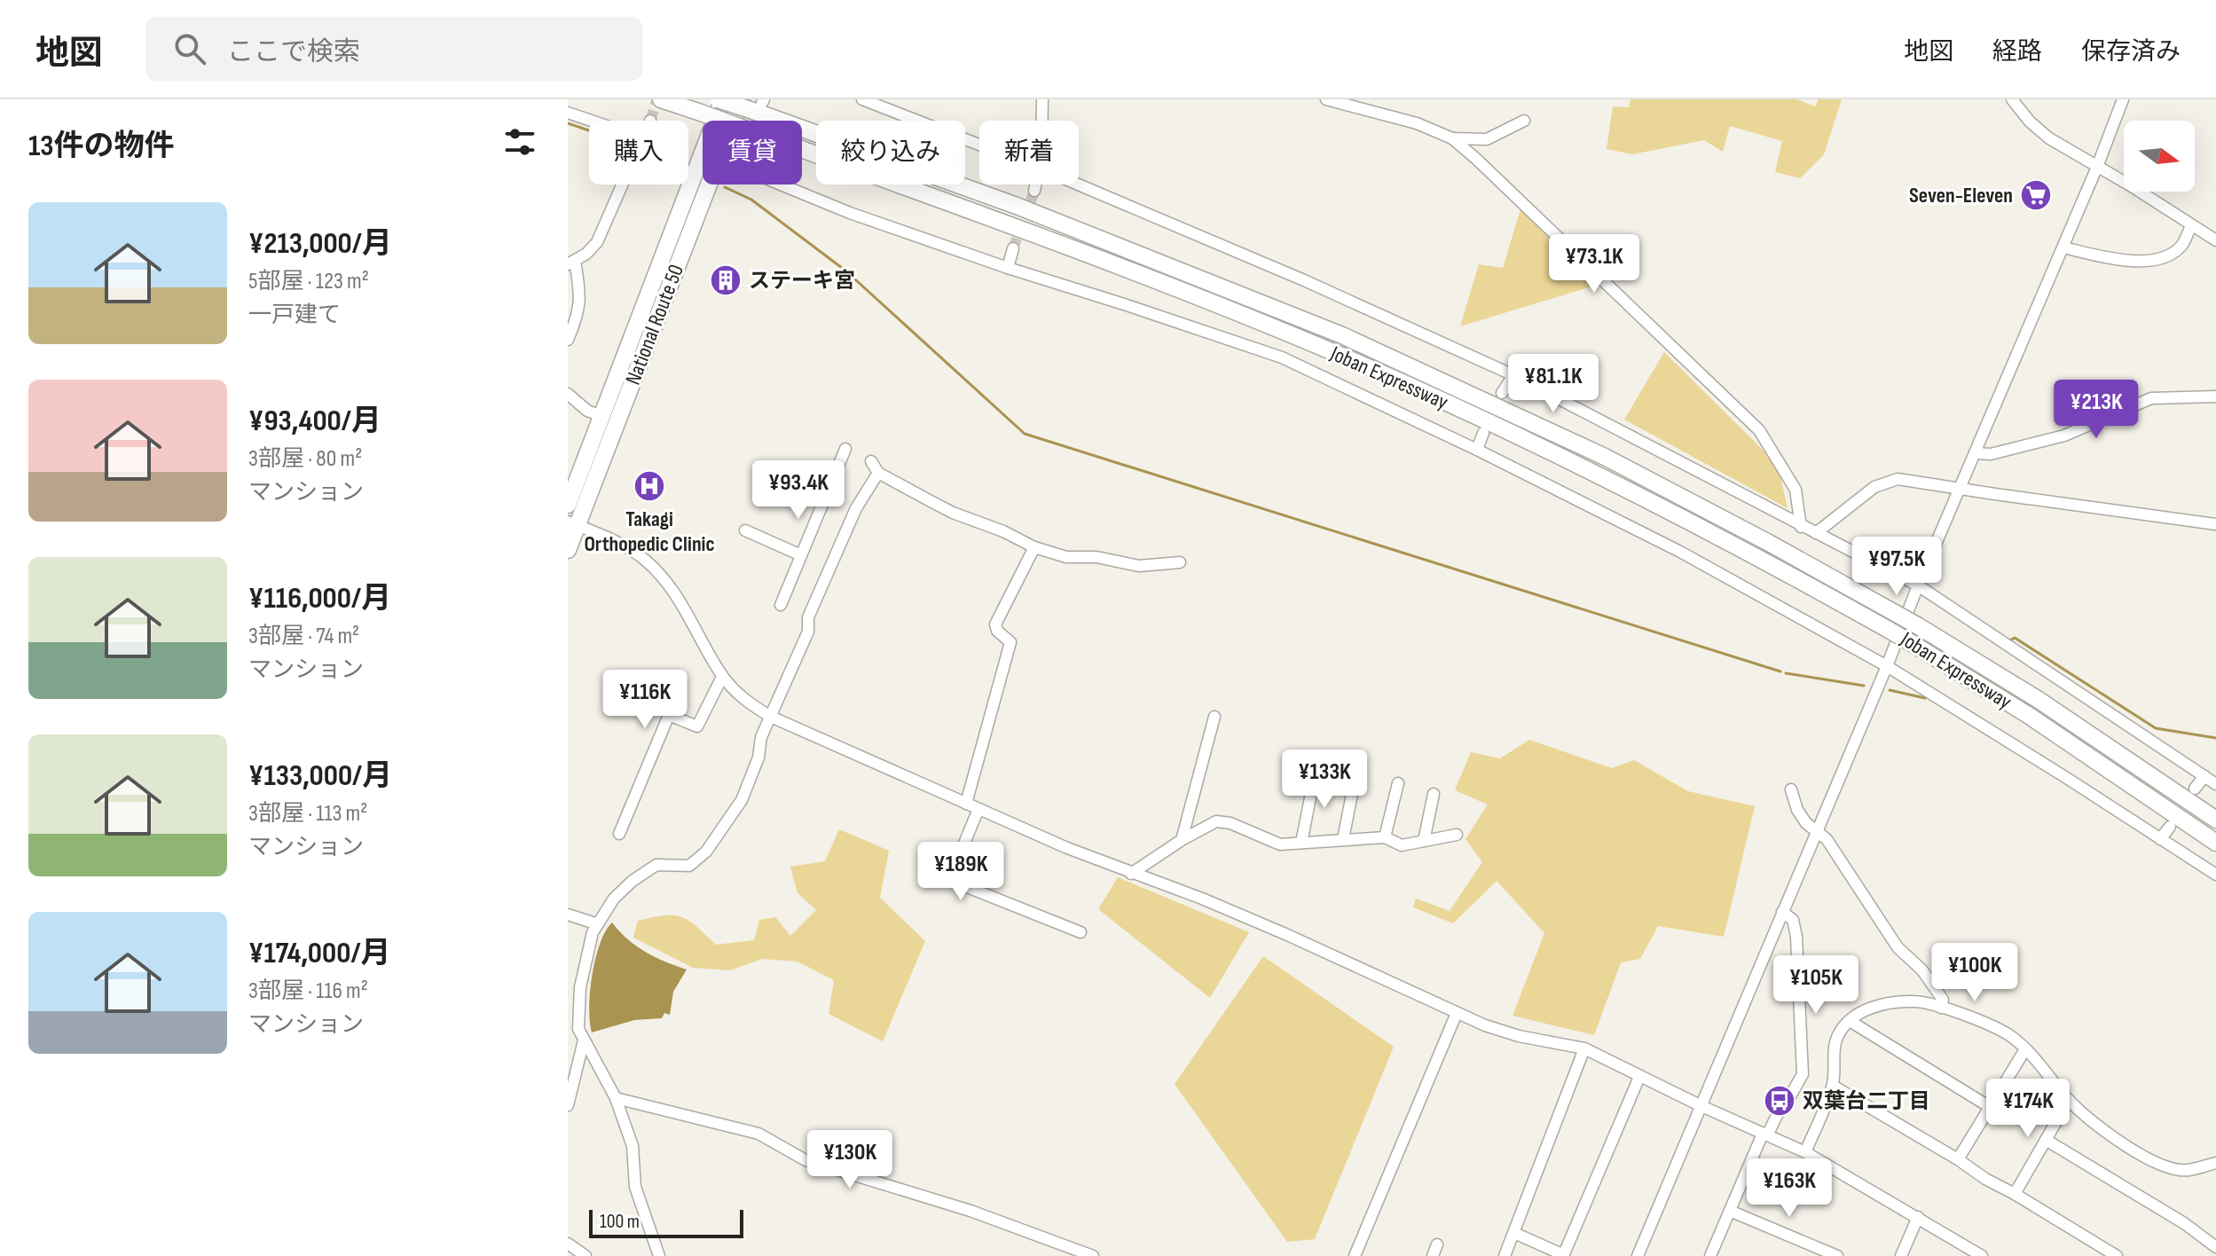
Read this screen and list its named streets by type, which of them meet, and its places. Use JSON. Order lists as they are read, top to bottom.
{
  "streets": {
    "highway": ["National Route 50", "Joban Expressway"]
  },
  "crossings": [
    ["National Route 50", "Joban Expressway"]
  ],
  "places": {
    "supermarket": ["Seven-Eleven"],
    "building": ["ステーキ宮"],
    "hospital": ["Takagi Orthopedic Clinic"],
    "bus stop": ["双葉台二丁目"]
  },
  "scale_bar": "100 m",
  "north": "right",
  "page": {
    "header": "地図",
    "search": "ここで検索",
    "nav": ["地図", "経路", "保存済み"],
    "heading": "13件の物件",
    "chip": [
      "購入",
      "賃貸",
      "絞り込み",
      "新着"
    ],
    "list": [
      {
        "name": "¥213,000/月",
        "note": "5部屋 · 123 m² · 一戸建て"
      },
      {
        "name": "¥93,400/月",
        "note": "3部屋 · 80 m² · マンション"
      },
      {
        "name": "¥116,000/月",
        "note": "3部屋 · 74 m² · マンション"
      },
      {
        "name": "¥133,000/月",
        "note": "3部屋 · 113 m² · マンション"
      },
      {
        "name": "¥174,000/月",
        "note": "3部屋 · 116 m² · マンション"
      }
    ],
    "price": [
      "¥73.1K",
      "¥81.1K",
      "¥213K",
      "¥93.4K",
      "¥97.5K",
      "¥116K",
      "¥133K",
      "¥189K",
      "¥100K",
      "¥105K",
      "¥174K",
      "¥130K",
      "¥163K"
    ],
    "scale": "100 m"
  }
}
